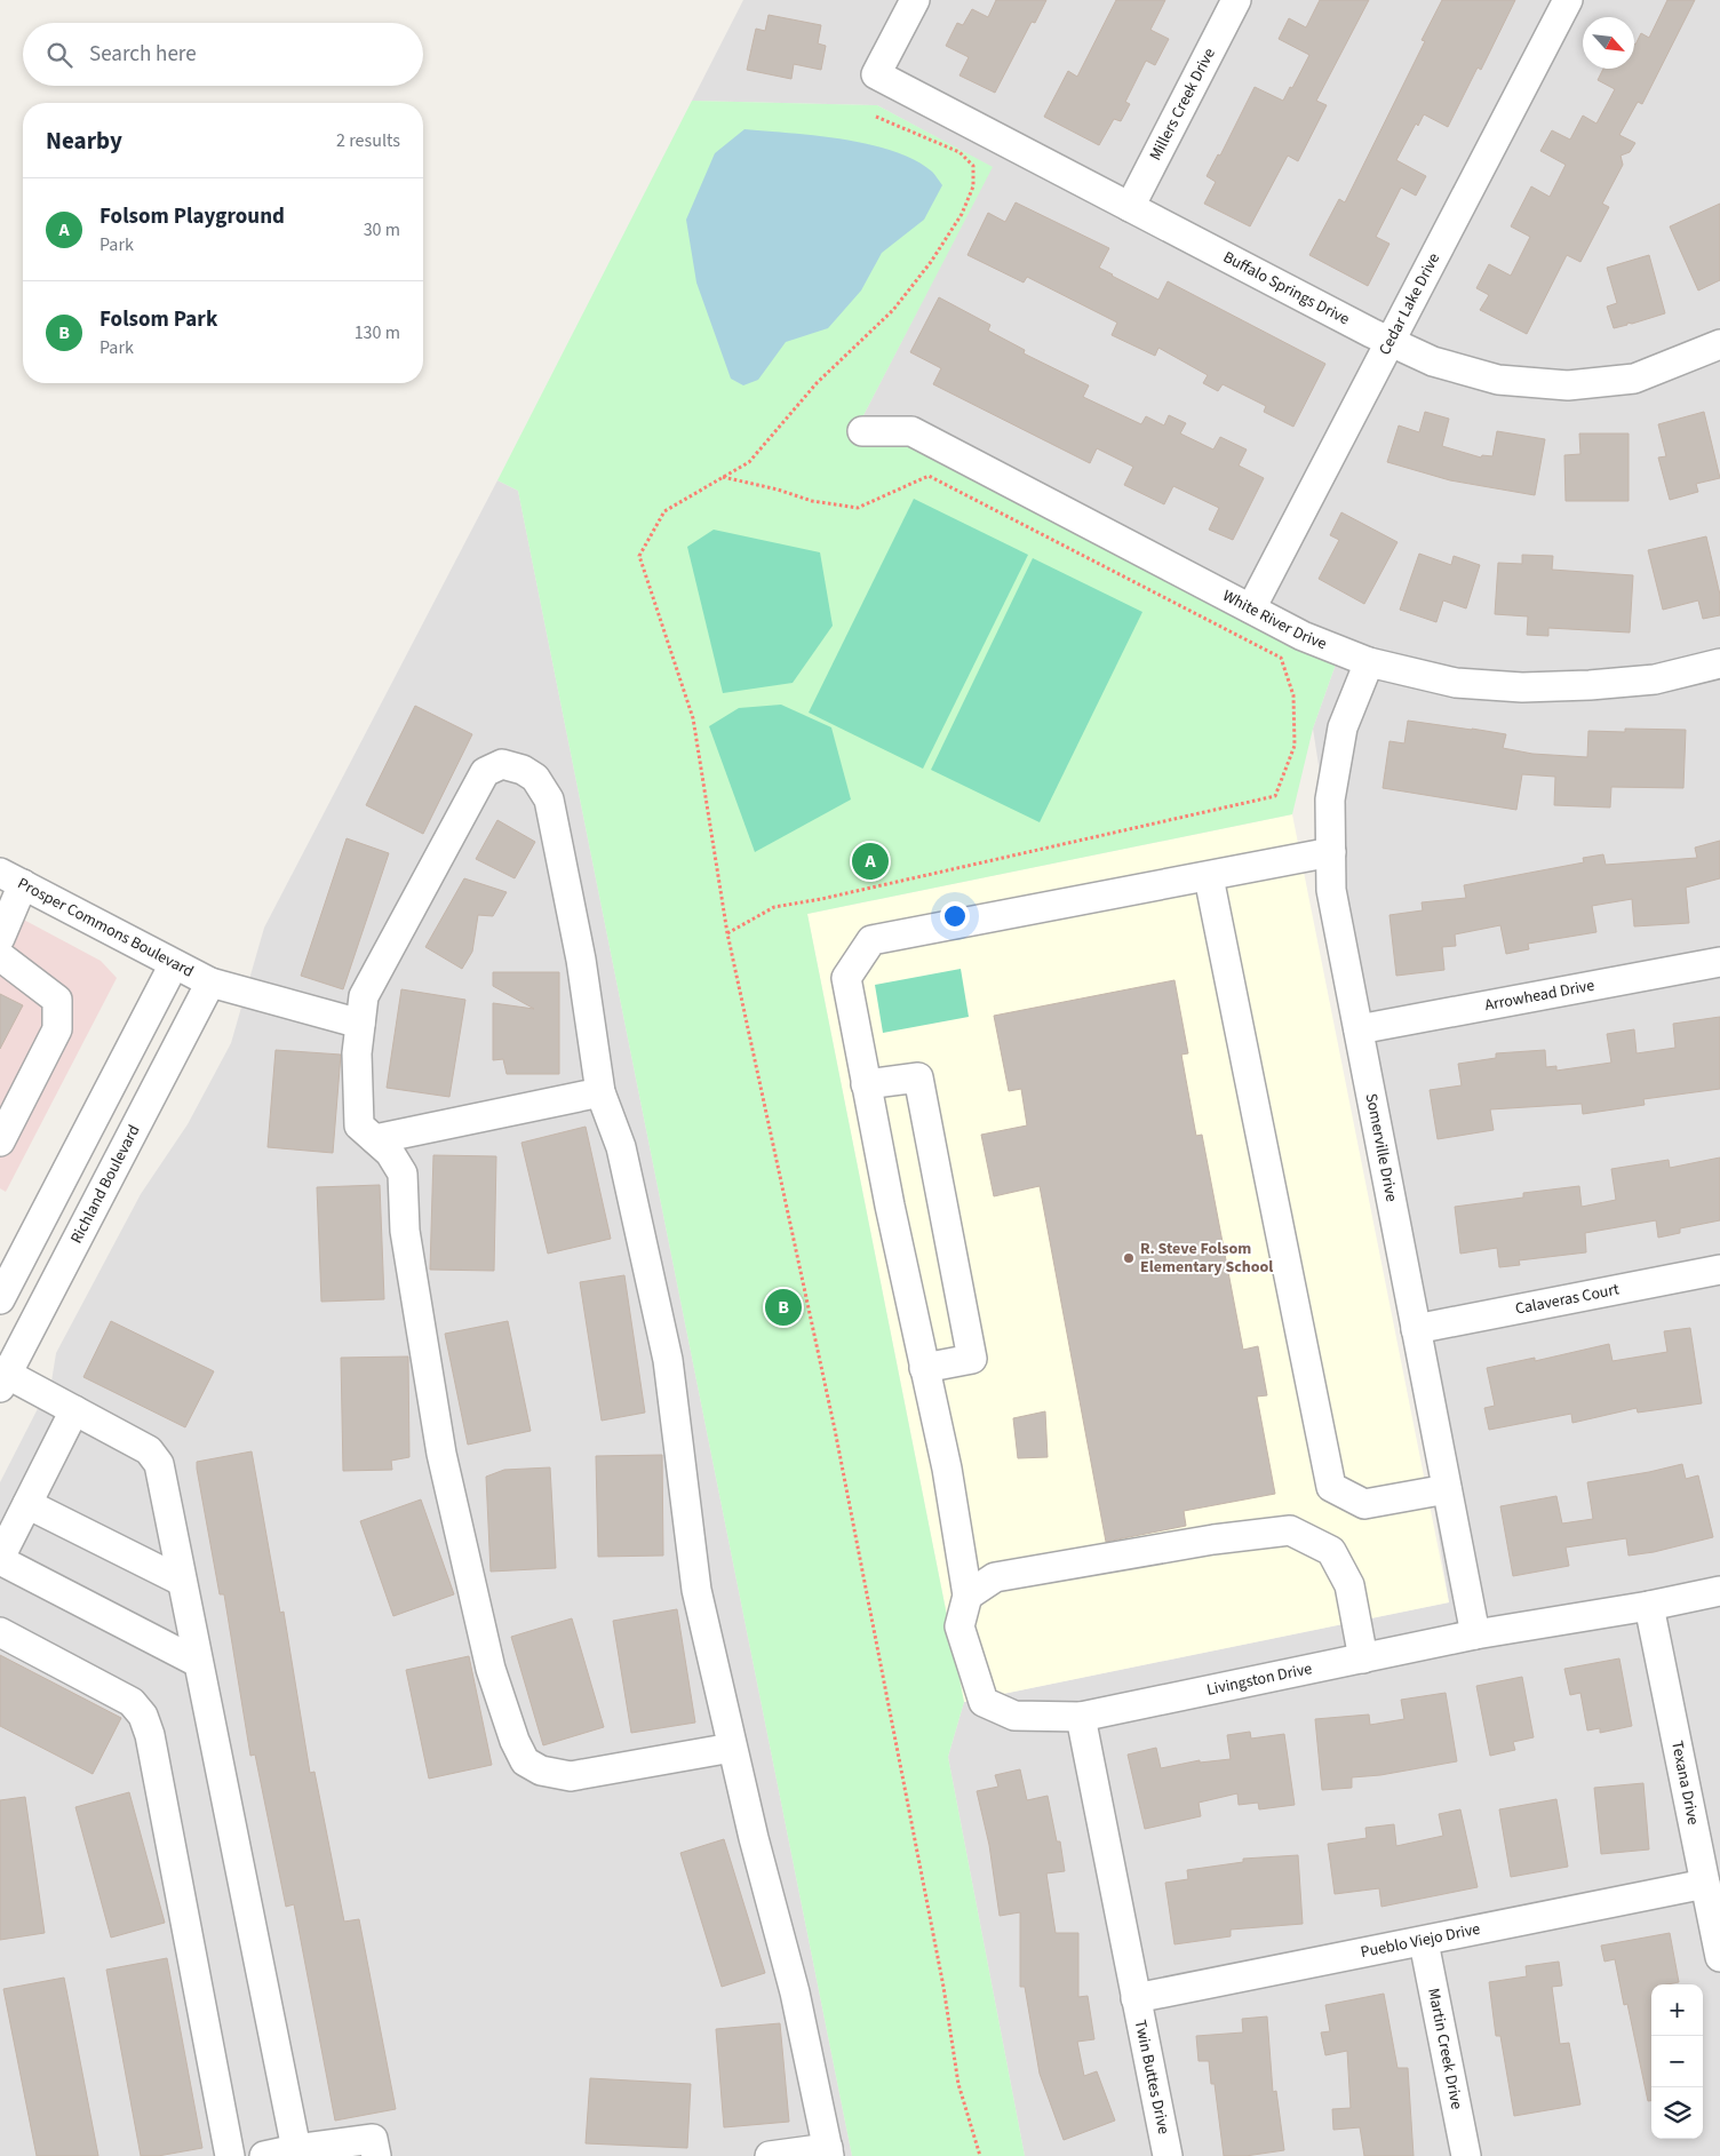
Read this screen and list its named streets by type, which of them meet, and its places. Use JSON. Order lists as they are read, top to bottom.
{
  "streets": {
    "street": [
      "Millers Creek Drive",
      "Buffalo Springs Drive",
      "Cedar Lake Drive",
      "White River Drive",
      "Prosper Commons Boulevard",
      "Arrowhead Drive",
      "Somerville Drive",
      "Richland Boulevard",
      "Calaveras Court",
      "Livingston Drive",
      "Texana Drive",
      "Pueblo Viejo Drive",
      "Martin Creek Drive",
      "Twin Buttes Drive"
    ]
  },
  "crossings": [
    ["Millers Creek Drive", "Buffalo Springs Drive"],
    ["Buffalo Springs Drive", "Cedar Lake Drive"],
    ["Cedar Lake Drive", "White River Drive"],
    ["White River Drive", "Somerville Drive"],
    ["Prosper Commons Boulevard", "Richland Boulevard"],
    ["Arrowhead Drive", "Somerville Drive"],
    ["Somerville Drive", "Calaveras Court"],
    ["Somerville Drive", "Livingston Drive"],
    ["Livingston Drive", "Texana Drive"],
    ["Texana Drive", "Pueblo Viejo Drive"],
    ["Pueblo Viejo Drive", "Martin Creek Drive"],
    ["Pueblo Viejo Drive", "Twin Buttes Drive"]
  ],
  "places": ["R. Steve Folsom Elementary School"],
  "north": "bottom right",
  "page": {
    "search": "Search here",
    "heading": ["Nearby", "2 results"],
    "list": [
      {
        "mark": "A",
        "name": "Folsom Playground",
        "note": "Park",
        "value": "30 m"
      },
      {
        "mark": "B",
        "name": "Folsom Park",
        "note": "Park",
        "value": "130 m"
      }
    ],
    "pins": ["A", "B"],
    "map_buttons": ["+", "−"]
  }
}
